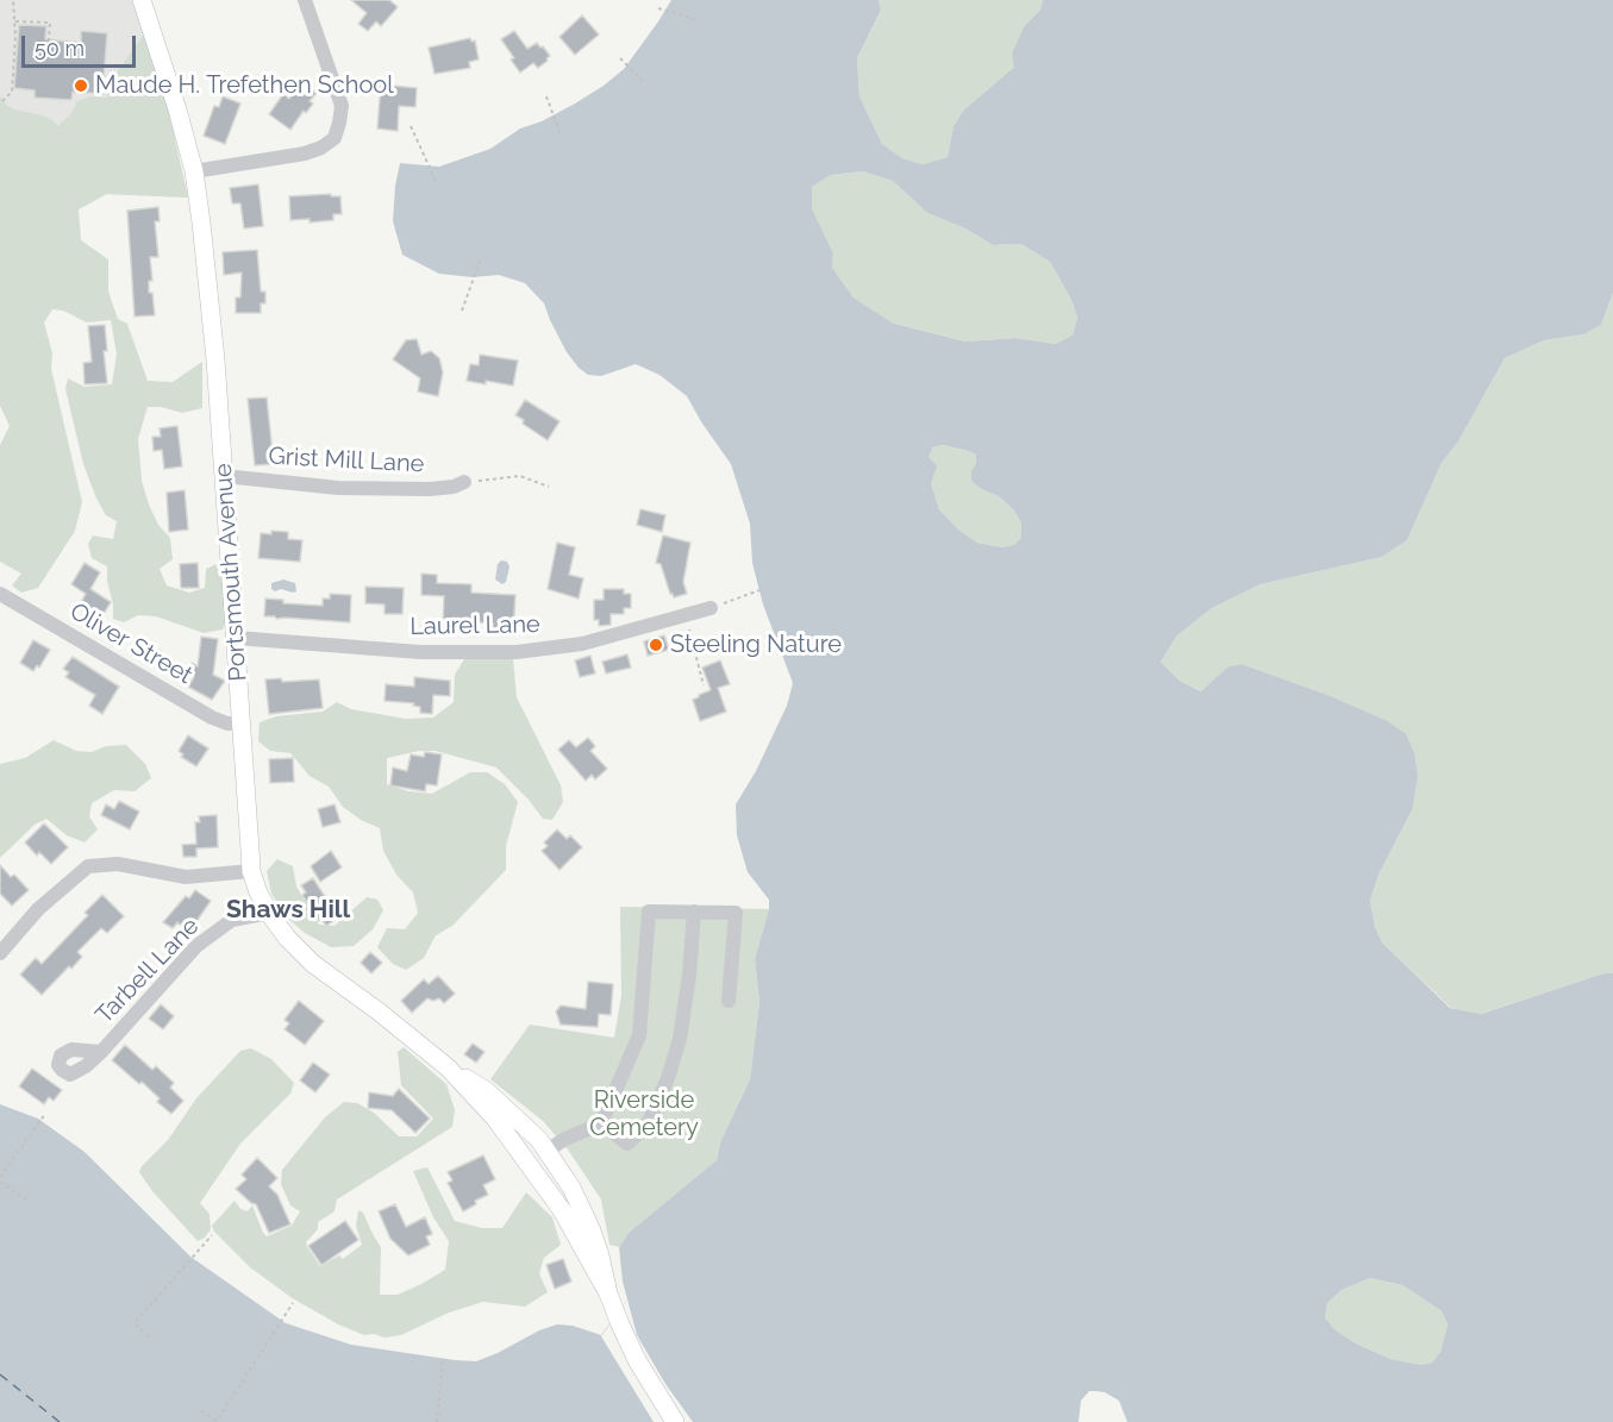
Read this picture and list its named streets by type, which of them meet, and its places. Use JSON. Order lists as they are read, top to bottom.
{
  "streets": {
    "main road": ["Portsmouth Avenue"],
    "street": [
      "Grist Mill Lane",
      "Laurel Lane",
      "Oliver Street",
      "Tarbell Lane"
    ]
  },
  "crossings": [
    ["Grist Mill Lane", "Portsmouth Avenue"],
    ["Portsmouth Avenue", "Laurel Lane"],
    ["Portsmouth Avenue", "Oliver Street"],
    ["Portsmouth Avenue", "Tarbell Lane"]
  ],
  "districts": ["Shaws Hill"],
  "parks": ["Riverside Cemetery"],
  "places": ["Maude H. Trefethen School", "Steeling Nature"],
  "scale_bar": "50 m"
}
